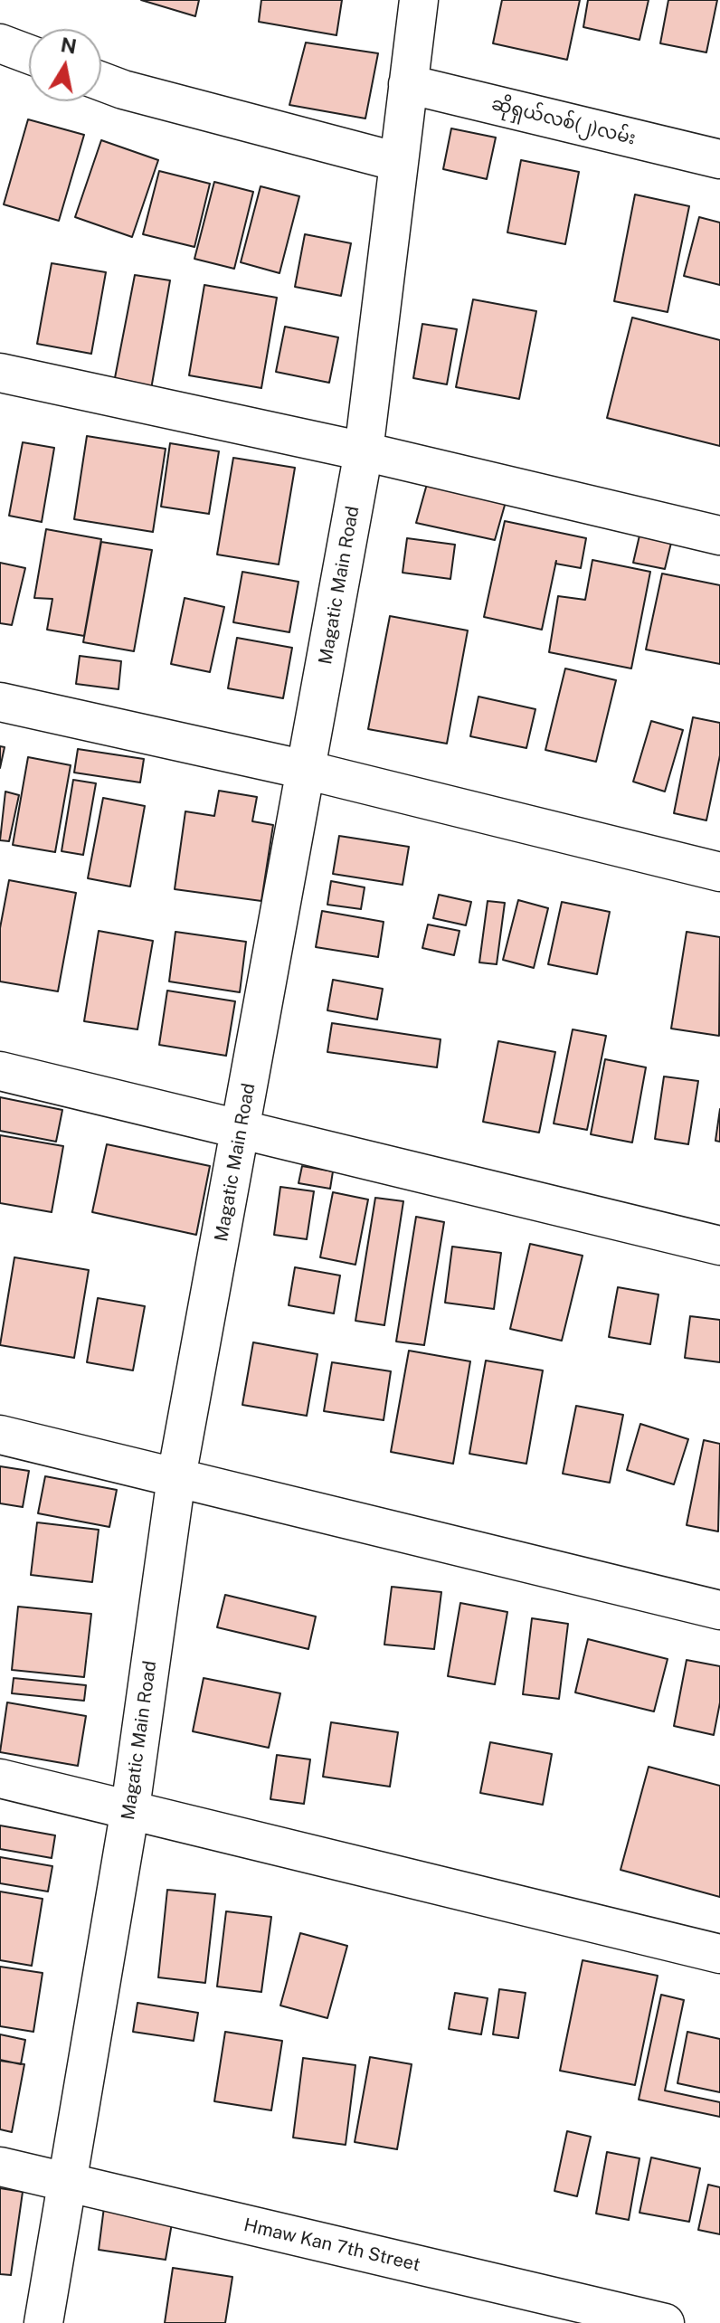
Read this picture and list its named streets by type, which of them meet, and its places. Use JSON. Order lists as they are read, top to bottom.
{
  "streets": {
    "street": ["ဆိုရှယ်လစ်(၂)လမ်း", "Magatic Main Road", "Hmaw Kan 7th Street"]
  },
  "crossings": [
    ["ဆိုရှယ်လစ်(၂)လမ်း", "Magatic Main Road"],
    ["Magatic Main Road", "Hmaw Kan 7th Street"]
  ],
  "north": "top"
}
